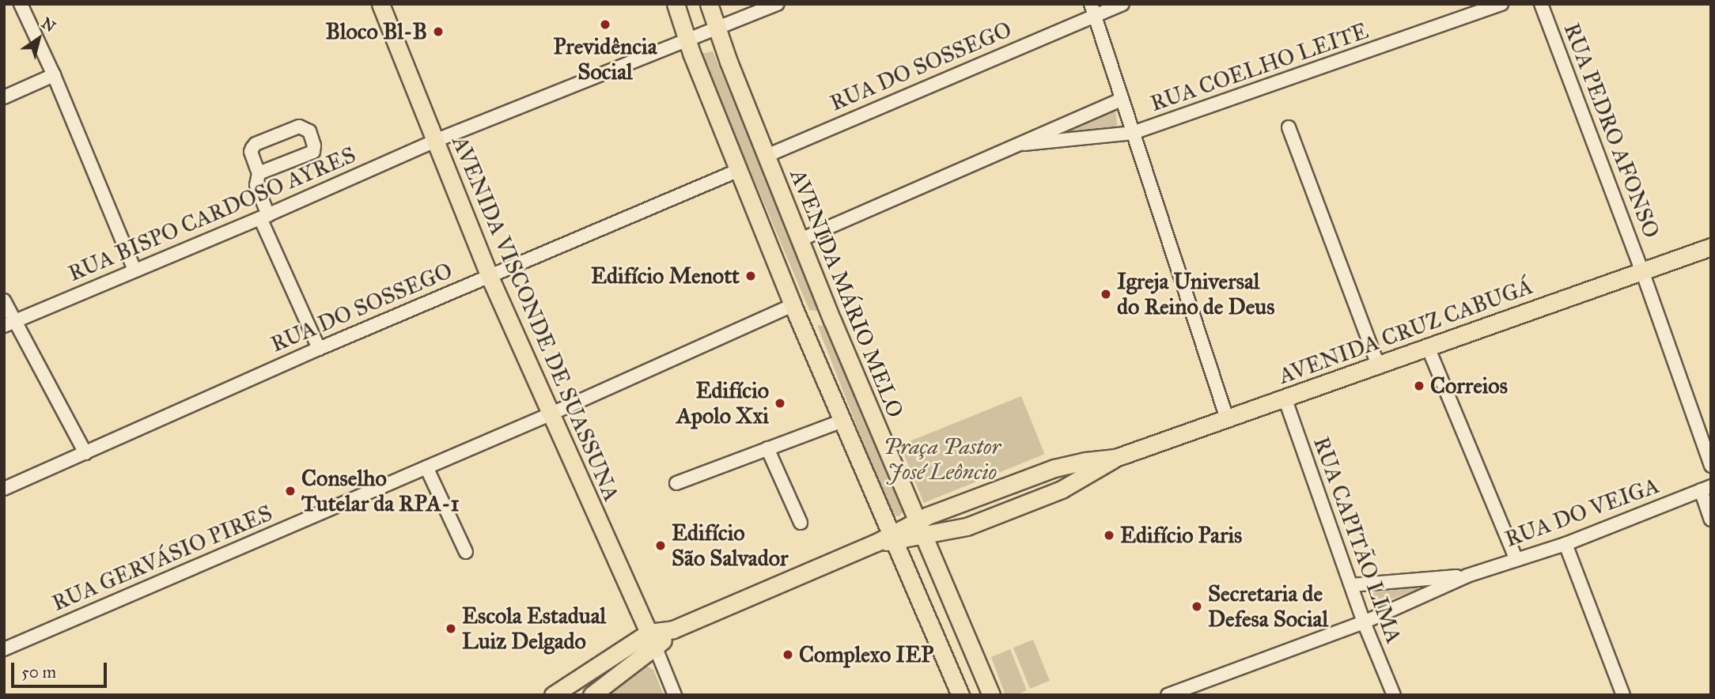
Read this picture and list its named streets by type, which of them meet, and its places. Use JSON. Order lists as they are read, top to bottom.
{
  "streets": {
    "main road": ["AVENIDA MÁRIO MELO", "AVENIDA VISCONDE DE SUASSUNA", "AVENIDA CRUZ CABUGÁ"],
    "street": [
      "RUA DO SOSSEGO",
      "RUA COELHO LEITE",
      "RUA PEDRO AFONSO",
      "RUA BISPO CARDOSO AYRES",
      "RUA DO VEIGA",
      "RUA CAPITÃO LIMA",
      "RUA GERVÁSIO PIRES"
    ]
  },
  "crossings": [
    ["RUA DO SOSSEGO", "AVENIDA MÁRIO MELO"],
    ["RUA DO SOSSEGO", "AVENIDA VISCONDE DE SUASSUNA"],
    ["RUA COELHO LEITE", "AVENIDA MÁRIO MELO"],
    ["RUA PEDRO AFONSO", "AVENIDA CRUZ CABUGÁ"],
    ["RUA BISPO CARDOSO AYRES", "AVENIDA MÁRIO MELO"],
    ["RUA BISPO CARDOSO AYRES", "AVENIDA VISCONDE DE SUASSUNA"],
    ["AVENIDA MÁRIO MELO", "AVENIDA CRUZ CABUGÁ"],
    ["AVENIDA VISCONDE DE SUASSUNA", "AVENIDA CRUZ CABUGÁ"],
    ["AVENIDA VISCONDE DE SUASSUNA", "RUA GERVÁSIO PIRES"],
    ["AVENIDA CRUZ CABUGÁ", "RUA CAPITÃO LIMA"],
    ["RUA DO VEIGA", "RUA CAPITÃO LIMA"]
  ],
  "parks": ["Praça Pastor José Leôncio"],
  "places": [
    "Previdência Social",
    "Bloco Bl-B",
    "Edifício Menott",
    "Igreja Universal do Reino de Deus",
    "Correios",
    "Edifício Apolo Xxi",
    "Conselho Tutelar da RPA-1",
    "Edifício Paris",
    "Edifício São Salvador",
    "Secretaria de Defesa Social",
    "Escola Estadual Luiz Delgado",
    "Complexo IEP"
  ],
  "scale_bar": "50 m",
  "north": "top right"
}
